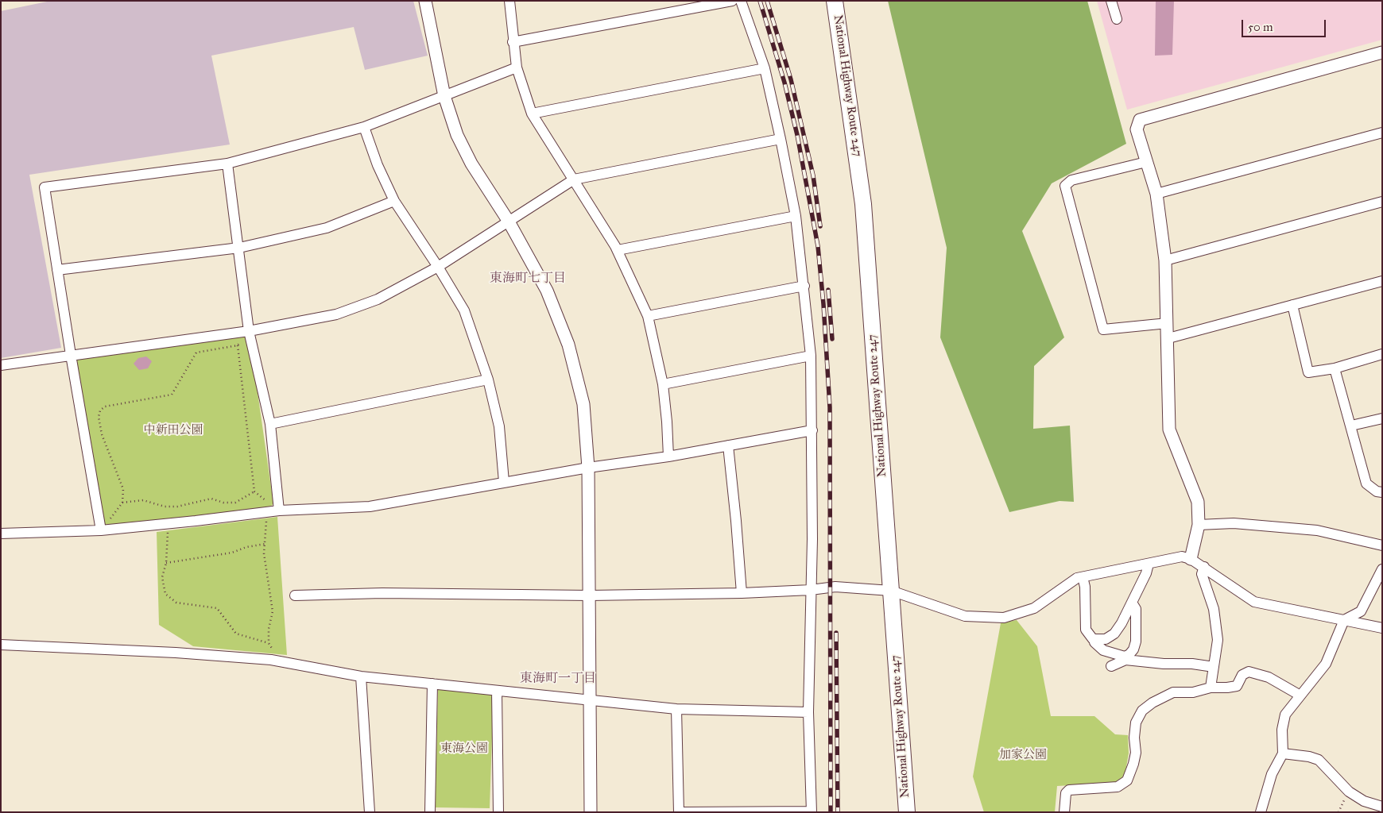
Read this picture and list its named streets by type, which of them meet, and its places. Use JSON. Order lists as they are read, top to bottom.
{
  "streets": {
    "highway": ["National Highway Route 247"]
  },
  "districts": ["東海町七丁目", "東海町一丁目"],
  "parks": ["中新田公園", "東海公園", "加家公園"],
  "scale_bar": "50 m"
}
